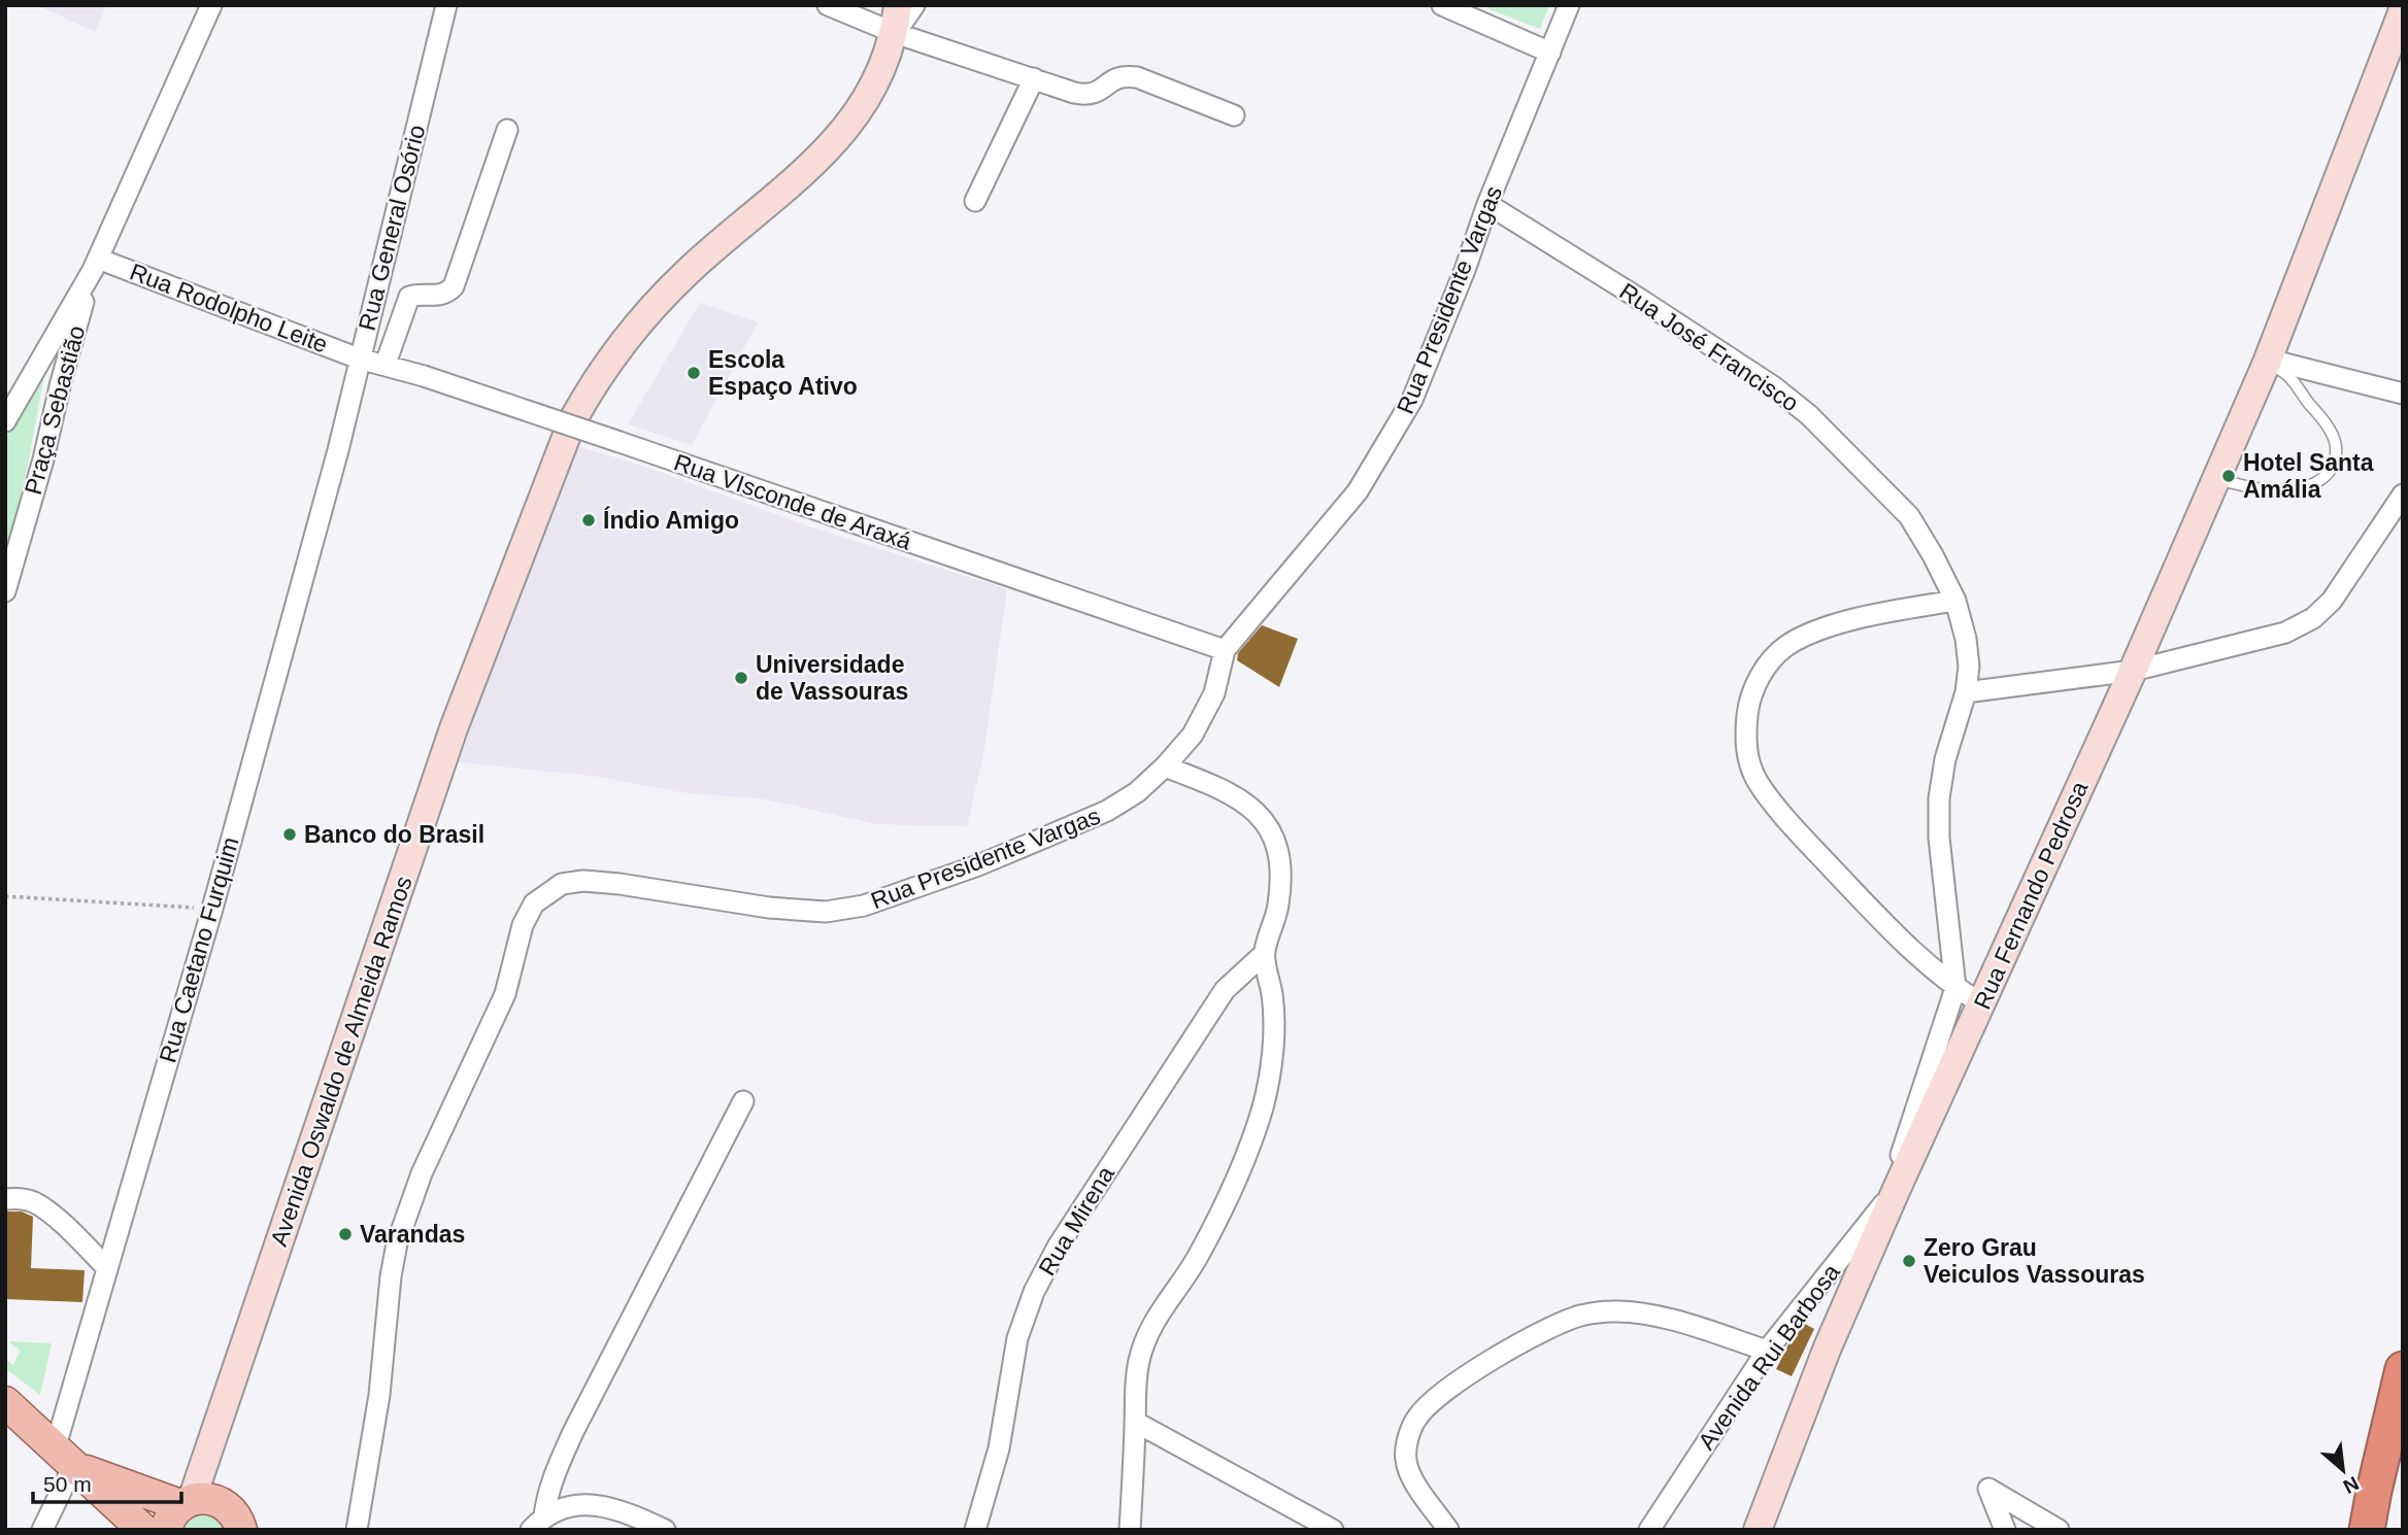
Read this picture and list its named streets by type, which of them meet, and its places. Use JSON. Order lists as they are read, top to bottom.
{
  "streets": {
    "street": [
      "Rua General Osório",
      "Rua Presidente Vargas",
      "Rua Rodolpho Leite",
      "Rua José Francisco",
      "Praça Sebastião",
      "Rua VIsconde de Araxá",
      "Rua Fernando Pedrosa",
      "Rua Caetano Furquim",
      "Avenida Oswaldo de Almeida Ramos",
      "Rua Mirena",
      "Avenida Rui Barbosa"
    ]
  },
  "crossings": [
    ["Rua General Osório", "Rua Rodolpho Leite"],
    ["Rua General Osório", "Rua VIsconde de Araxá"],
    ["Rua General Osório", "Rua Caetano Furquim"],
    ["Rua Presidente Vargas", "Rua José Francisco"],
    ["Rua Presidente Vargas", "Rua VIsconde de Araxá"],
    ["Rua Rodolpho Leite", "Praça Sebastião"],
    ["Rua Rodolpho Leite", "Rua VIsconde de Araxá"],
    ["Rua José Francisco", "Rua Fernando Pedrosa"],
    ["Rua José Francisco", "Avenida Rui Barbosa"],
    ["Rua Fernando Pedrosa", "Avenida Rui Barbosa"]
  ],
  "places": [
    "Escola Espaço Ativo",
    "Hotel Santa Amália",
    "Índio Amigo",
    "Universidade de Vassouras",
    "Banco do Brasil",
    "Varandas",
    "Zero Grau Veiculos Vassouras"
  ],
  "scale_bar": "50 m",
  "north": "bottom right"
}
